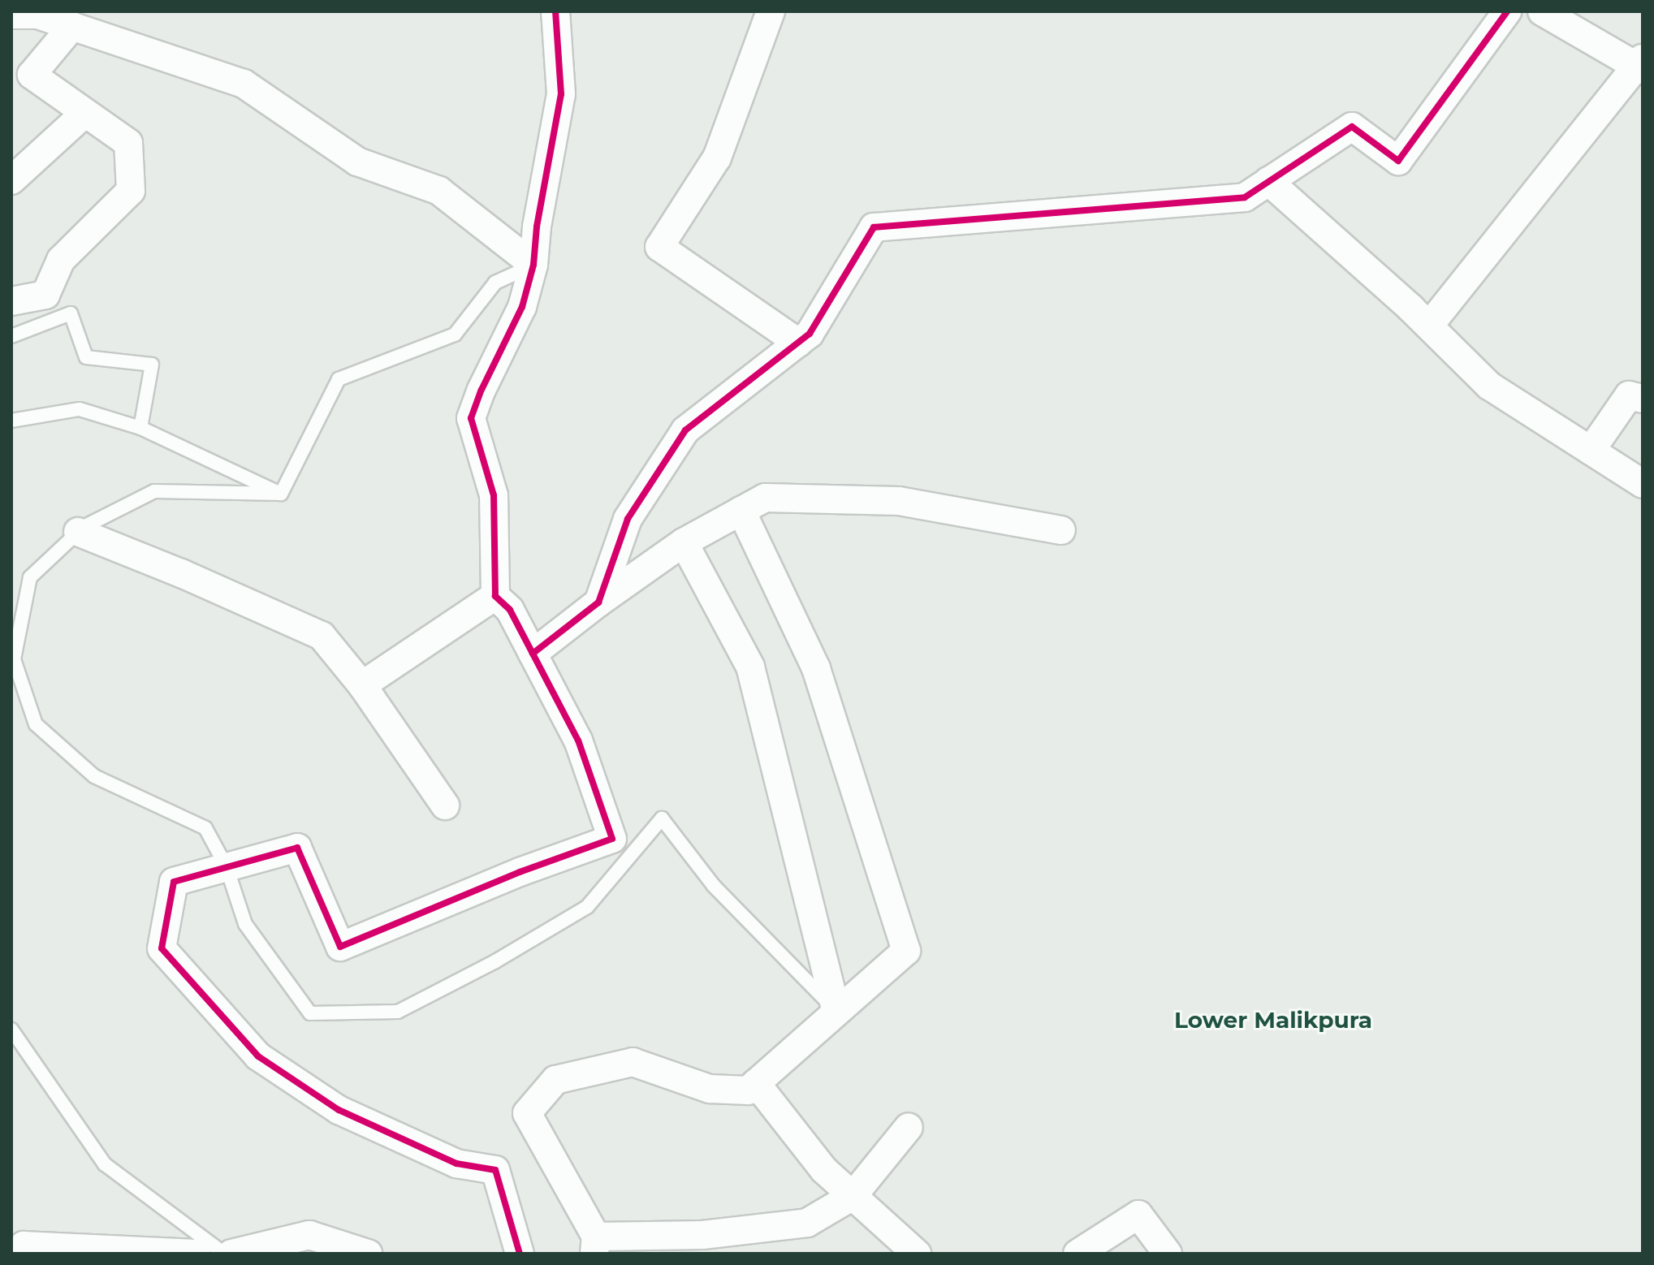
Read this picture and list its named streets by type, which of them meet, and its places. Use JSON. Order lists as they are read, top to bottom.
{
  "districts": ["Lower Malikpura"]
}
